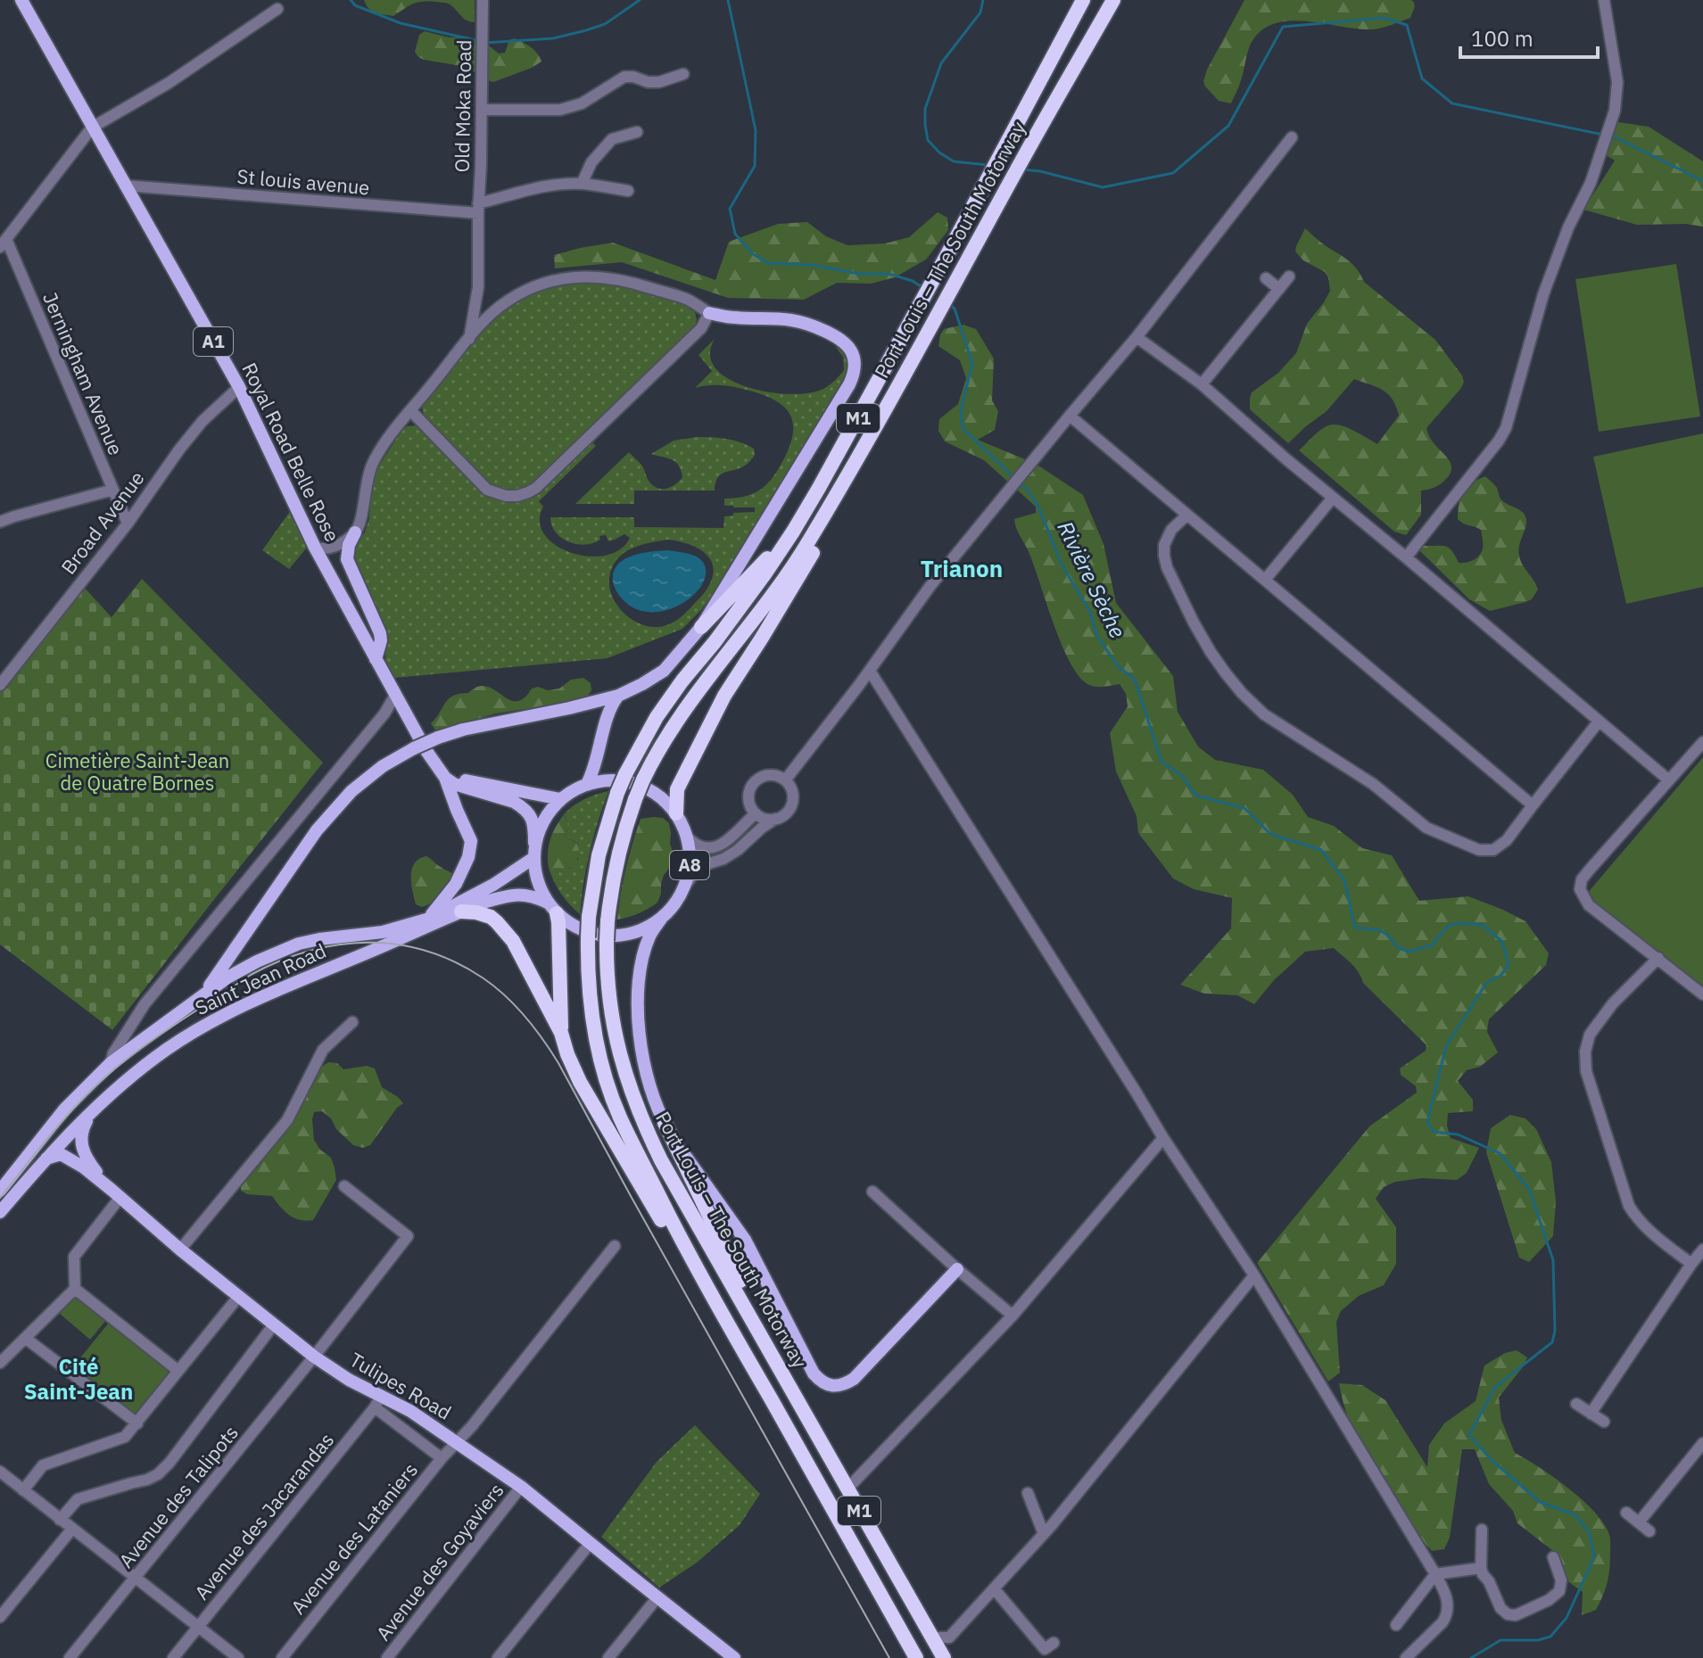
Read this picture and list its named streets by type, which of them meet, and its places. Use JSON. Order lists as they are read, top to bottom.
{
  "streets": {
    "highway": ["Port Louis – The South Motorway", "M1"],
    "main road": [
      "A1",
      "Royal Road Belle Rose",
      "A8",
      "Saint Jean Road",
      "Tulipes Road"
    ],
    "street": [
      "Old Moka Road",
      "St louis avenue",
      "Jerningham Avenue",
      "Broad Avenue",
      "Avenue des Talipots",
      "Avenue des Jacarandas",
      "Avenue des Lataniers",
      "Avenue des Goyaviers"
    ]
  },
  "crossings": [
    ["Old Moka Road", "St louis avenue"],
    ["St louis avenue", "Royal Road Belle Rose"],
    ["Jerningham Avenue", "Broad Avenue"],
    ["Royal Road Belle Rose", "Broad Avenue"],
    ["Royal Road Belle Rose", "A8"],
    ["Royal Road Belle Rose", "Saint Jean Road"],
    ["A8", "Saint Jean Road"],
    ["Saint Jean Road", "Tulipes Road"],
    ["Tulipes Road", "Avenue des Talipots"],
    ["Tulipes Road", "Avenue des Jacarandas"],
    ["Tulipes Road", "Avenue des Lataniers"],
    ["Tulipes Road", "Avenue des Goyaviers"]
  ],
  "districts": ["Trianon", "Cité Saint-Jean"],
  "water": ["Rivière Sèche"],
  "parks": ["Cimetière Saint-Jean de Quatre Bornes"],
  "scale_bar": "100 m"
}
